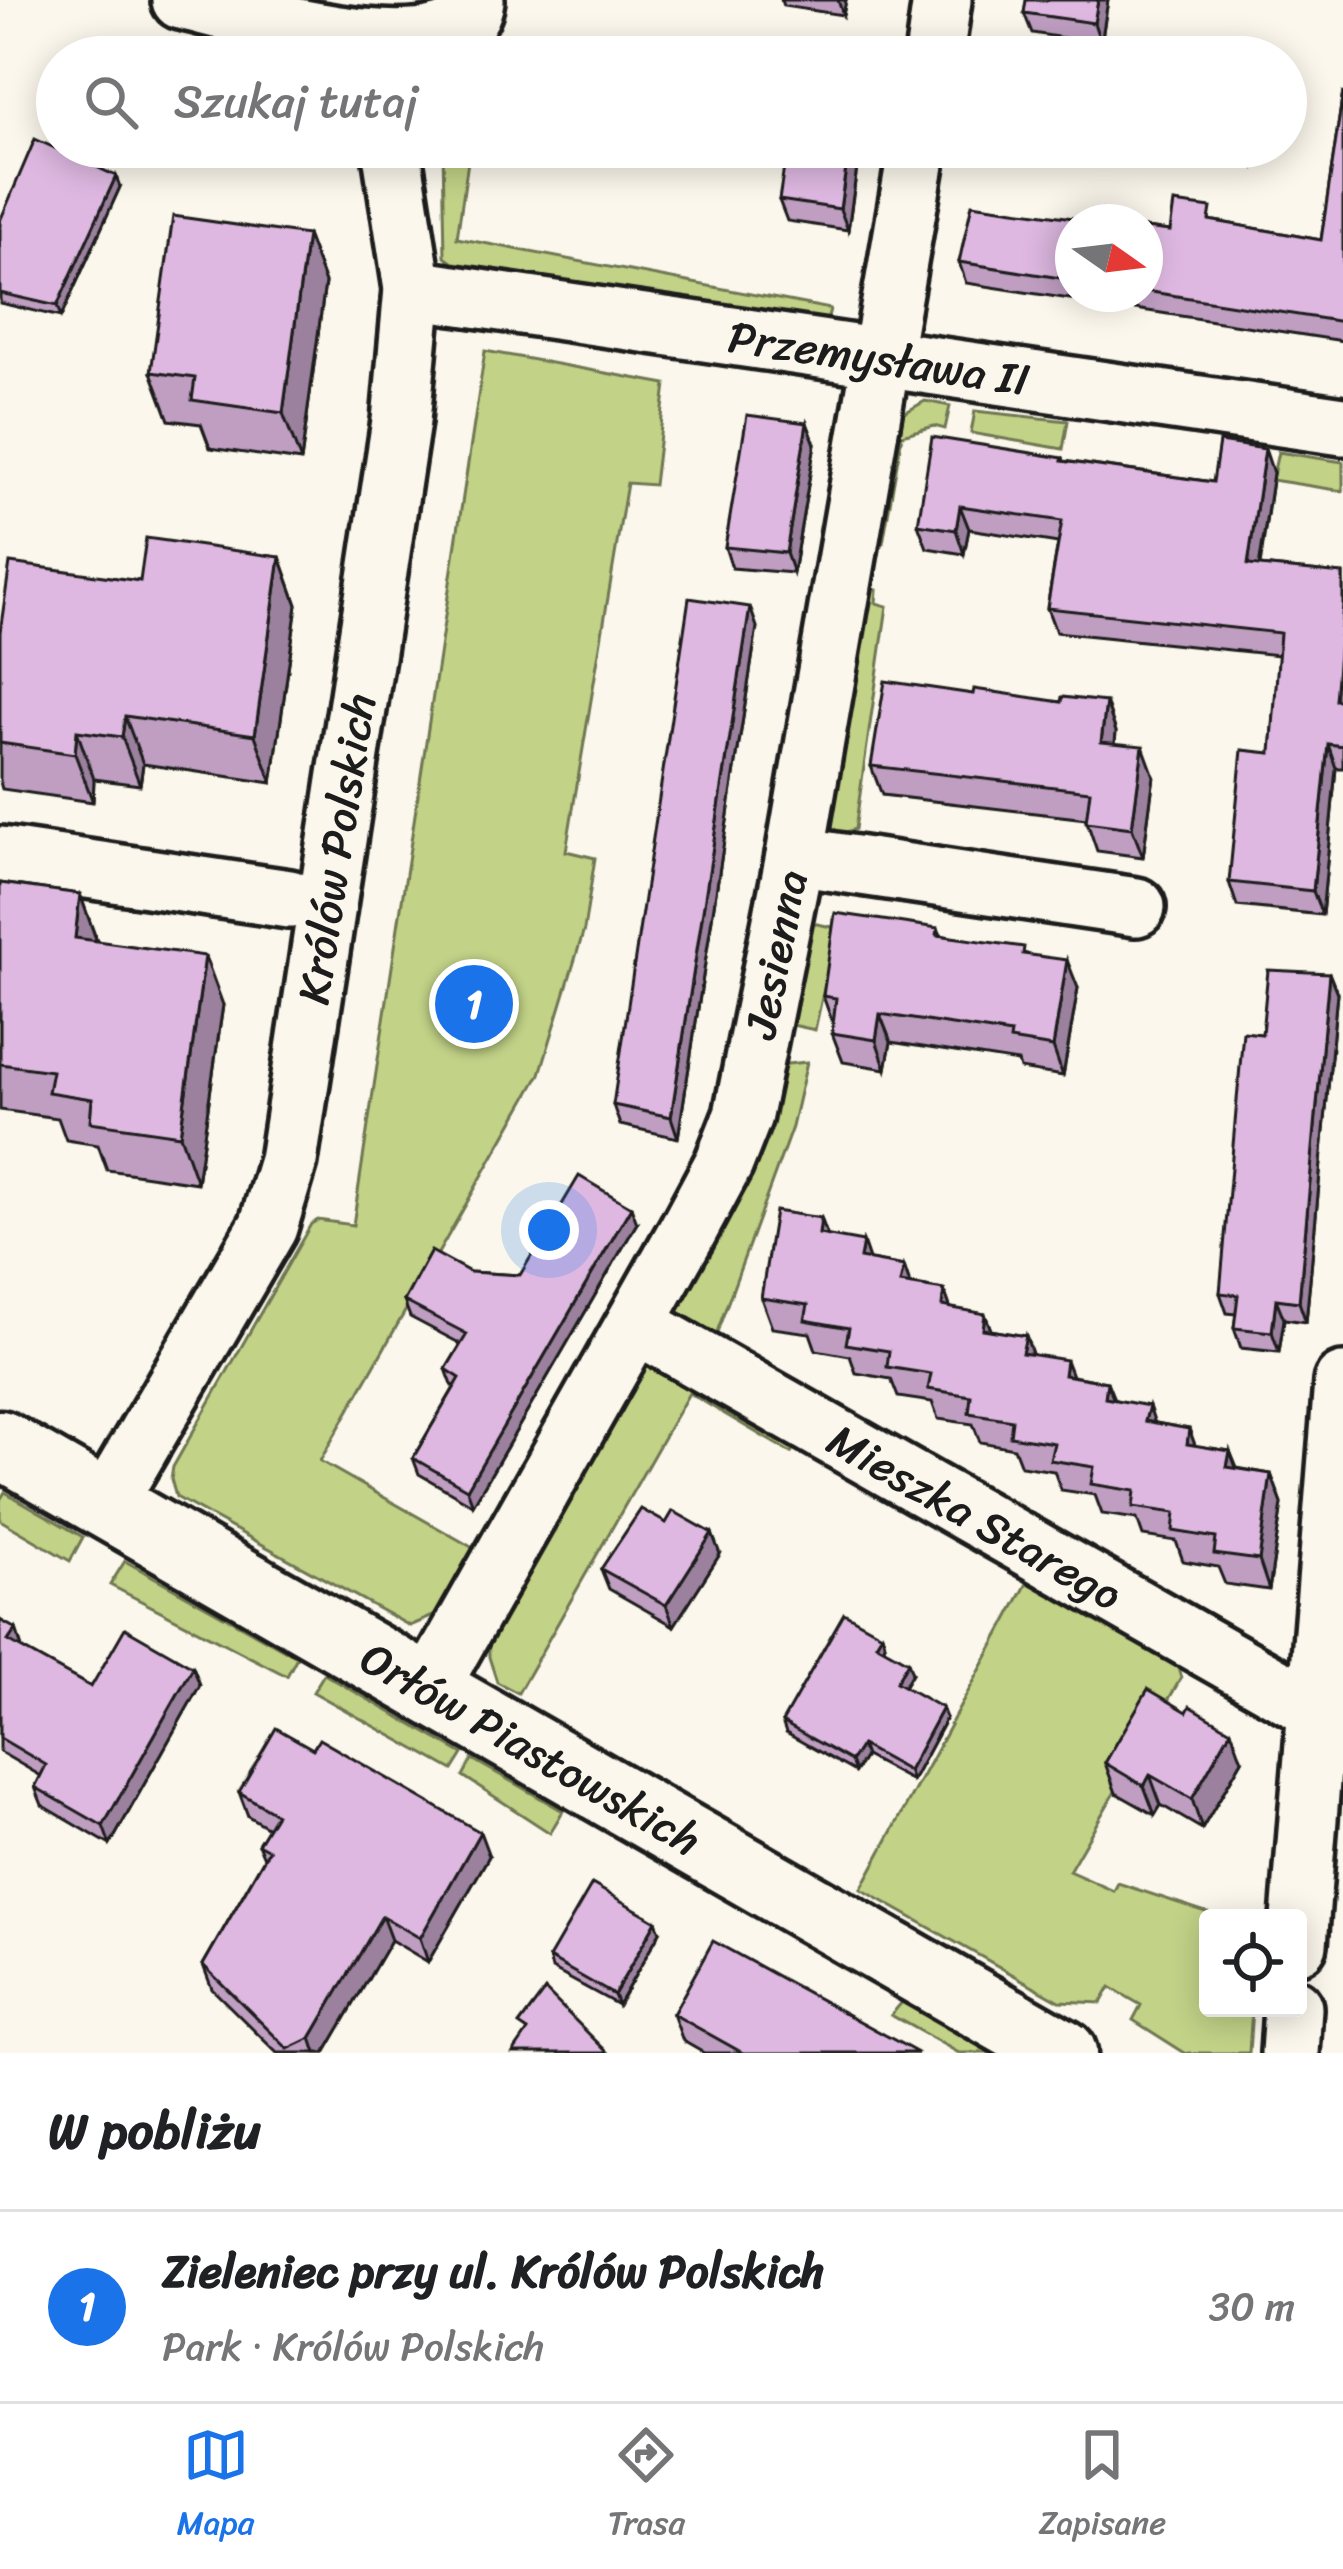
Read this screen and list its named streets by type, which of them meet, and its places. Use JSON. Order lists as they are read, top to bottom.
{
  "streets": {
    "street": [
      "Przemysława II",
      "Królów Polskich",
      "Jesienna",
      "Mieszka Starego",
      "Orłów Piastowskich"
    ]
  },
  "crossings": [
    ["Przemysława II", "Królów Polskich"],
    ["Przemysława II", "Jesienna"],
    ["Królów Polskich", "Orłów Piastowskich"],
    ["Jesienna", "Mieszka Starego"],
    ["Jesienna", "Orłów Piastowskich"]
  ],
  "north": "right",
  "page": {
    "search": "Szukaj tutaj",
    "pins": "1",
    "heading": "W pobliżu",
    "list": [
      {
        "mark": "1",
        "name": "Zieleniec przy ul. Królów Polskich",
        "note": "Park · Królów Polskich",
        "value": "30 m"
      }
    ],
    "nav": ["Mapa", "Trasa", "Zapisane"]
  }
}
